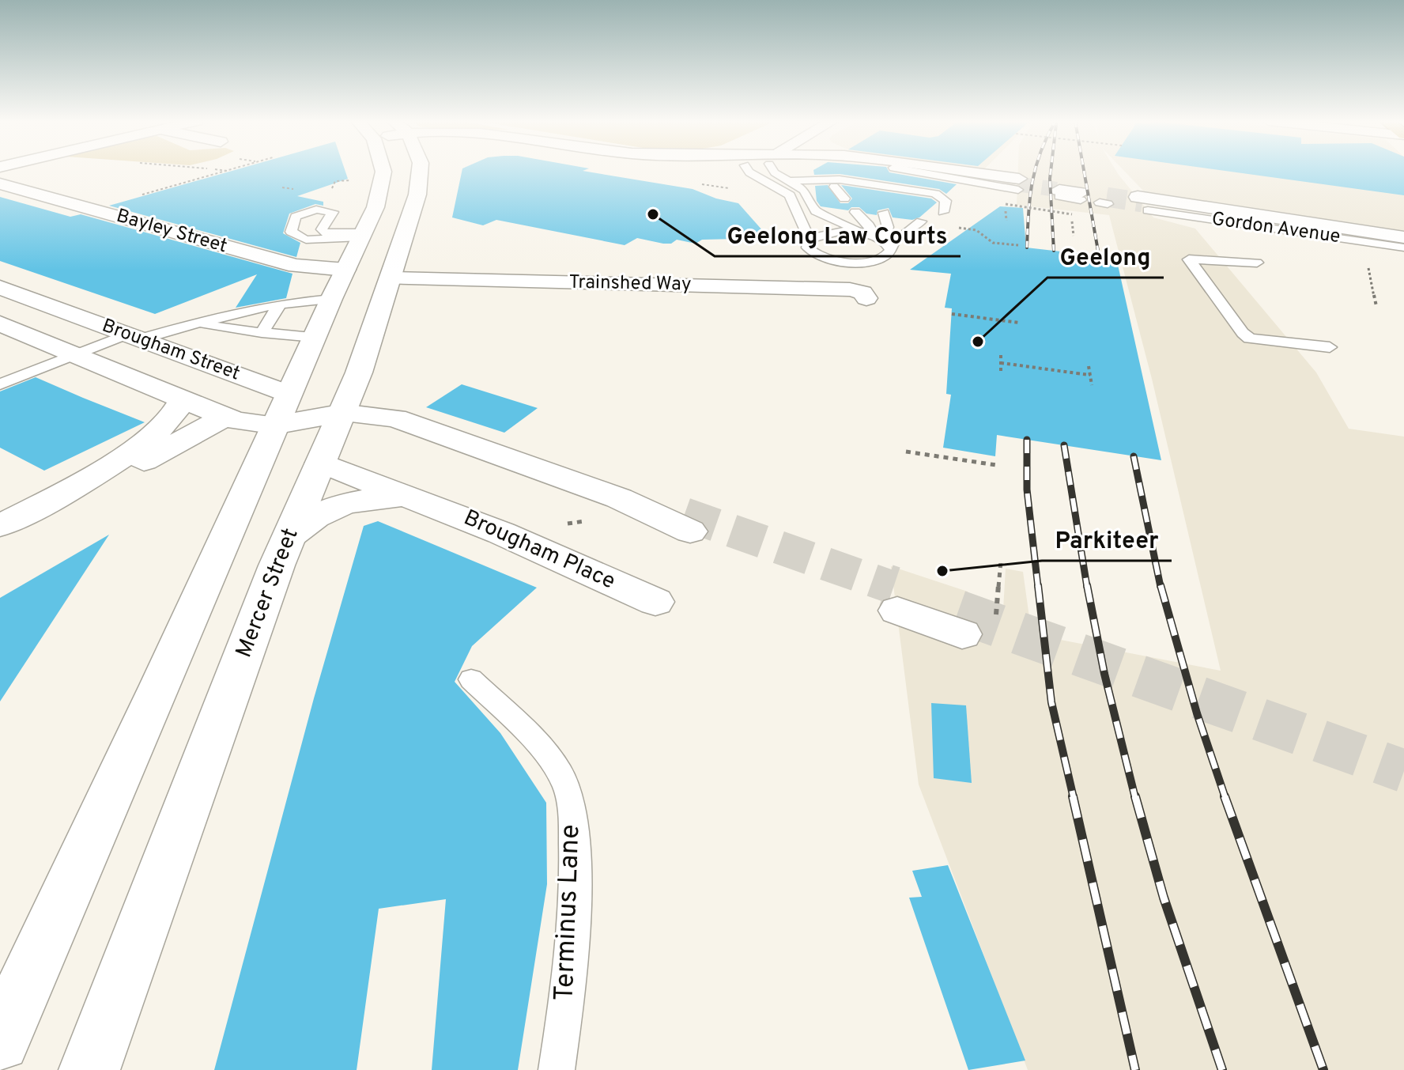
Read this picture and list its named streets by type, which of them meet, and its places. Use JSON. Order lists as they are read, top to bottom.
{
  "streets": {
    "street": [
      "Gordon Avenue",
      "Bayley Street",
      "Trainshed Way",
      "Brougham Street",
      "Brougham Place",
      "Mercer Street"
    ],
    "lane": ["Terminus Lane"]
  },
  "crossings": [
    ["Bayley Street", "Trainshed Way"],
    ["Bayley Street", "Mercer Street"],
    ["Trainshed Way", "Mercer Street"],
    ["Brougham Street", "Mercer Street"],
    ["Brougham Place", "Mercer Street"]
  ],
  "places": ["Geelong Law Courts", "Geelong", "Parkiteer"]
}
